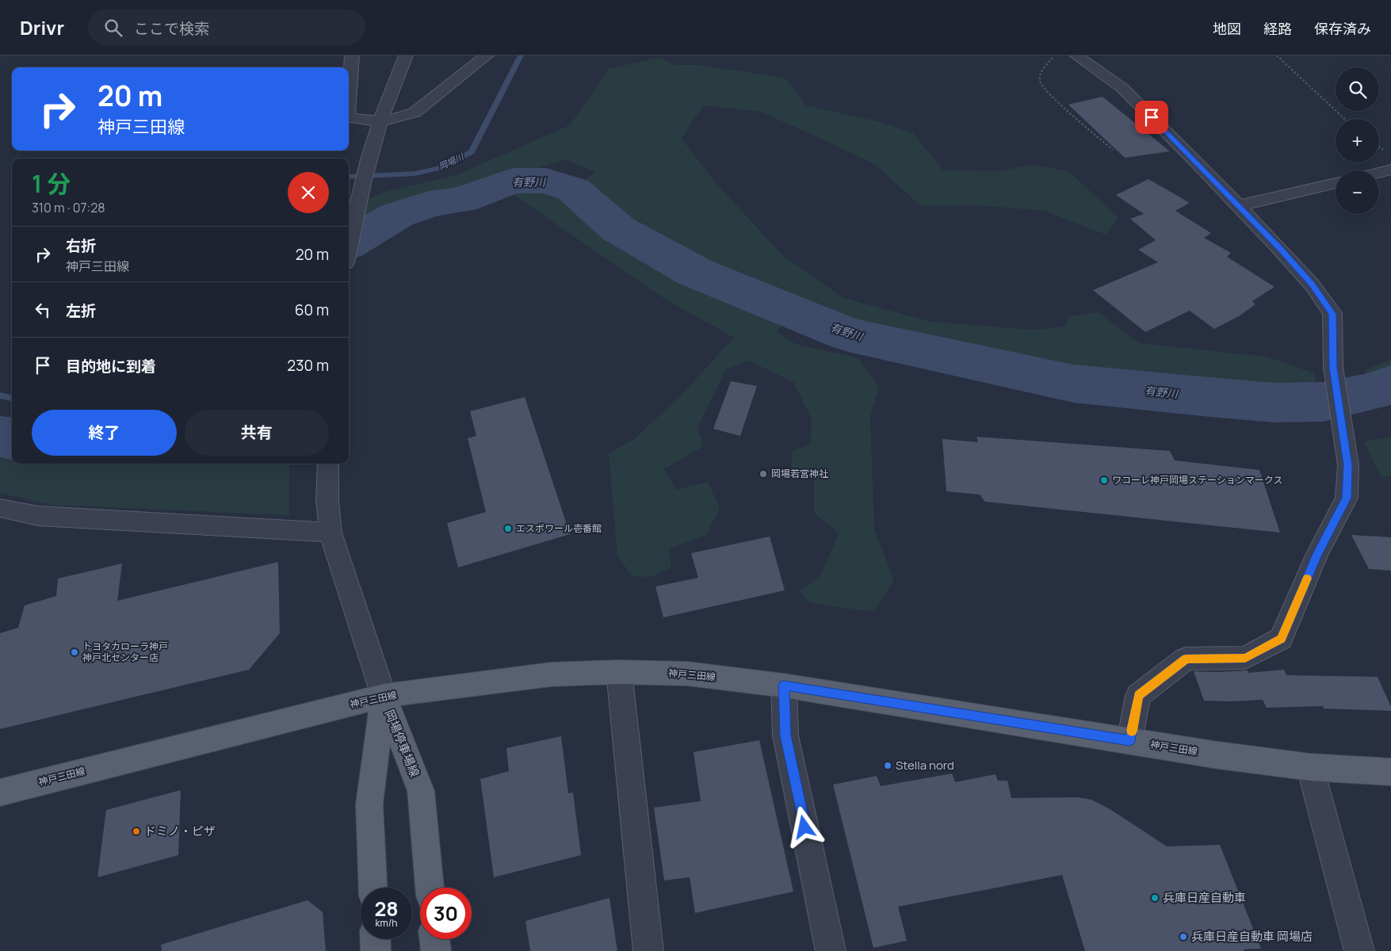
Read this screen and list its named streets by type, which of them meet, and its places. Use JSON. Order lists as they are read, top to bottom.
{
  "streets": {
    "main road": ["神戸三田線", "岡場停車場線"]
  },
  "crossings": [
    ["神戸三田線", "岡場停車場線"]
  ],
  "water": ["岡場川", "有野川"],
  "places": [
    "岡場若宮神社",
    "ワコーレ神戸岡場ステーションマークス",
    "エスポワール壱番館",
    "トヨタカローラ神戸 神戸北センター店",
    "Stella nord",
    "ドミノ・ピザ",
    "兵庫日産自動車",
    "兵庫日産自動車 岡場店"
  ],
  "page": {
    "header": "Drivr",
    "search": "ここで検索",
    "nav": ["地図", "経路", "保存済み"],
    "map_buttons": ["+", "−"],
    "turn": ["20 m", "神戸三田線"],
    "heading": ["1 分", "310 m · 07:28"],
    "list": [
      {
        "name": "右折",
        "note": "神戸三田線",
        "value": "20 m"
      },
      {
        "name": "左折",
        "value": "60 m"
      },
      {
        "name": "目的地に到着",
        "value": "230 m"
      }
    ],
    "buttons": ["終了", "共有"],
    "speed": "28 km/h",
    "limit": "30"
  }
}
